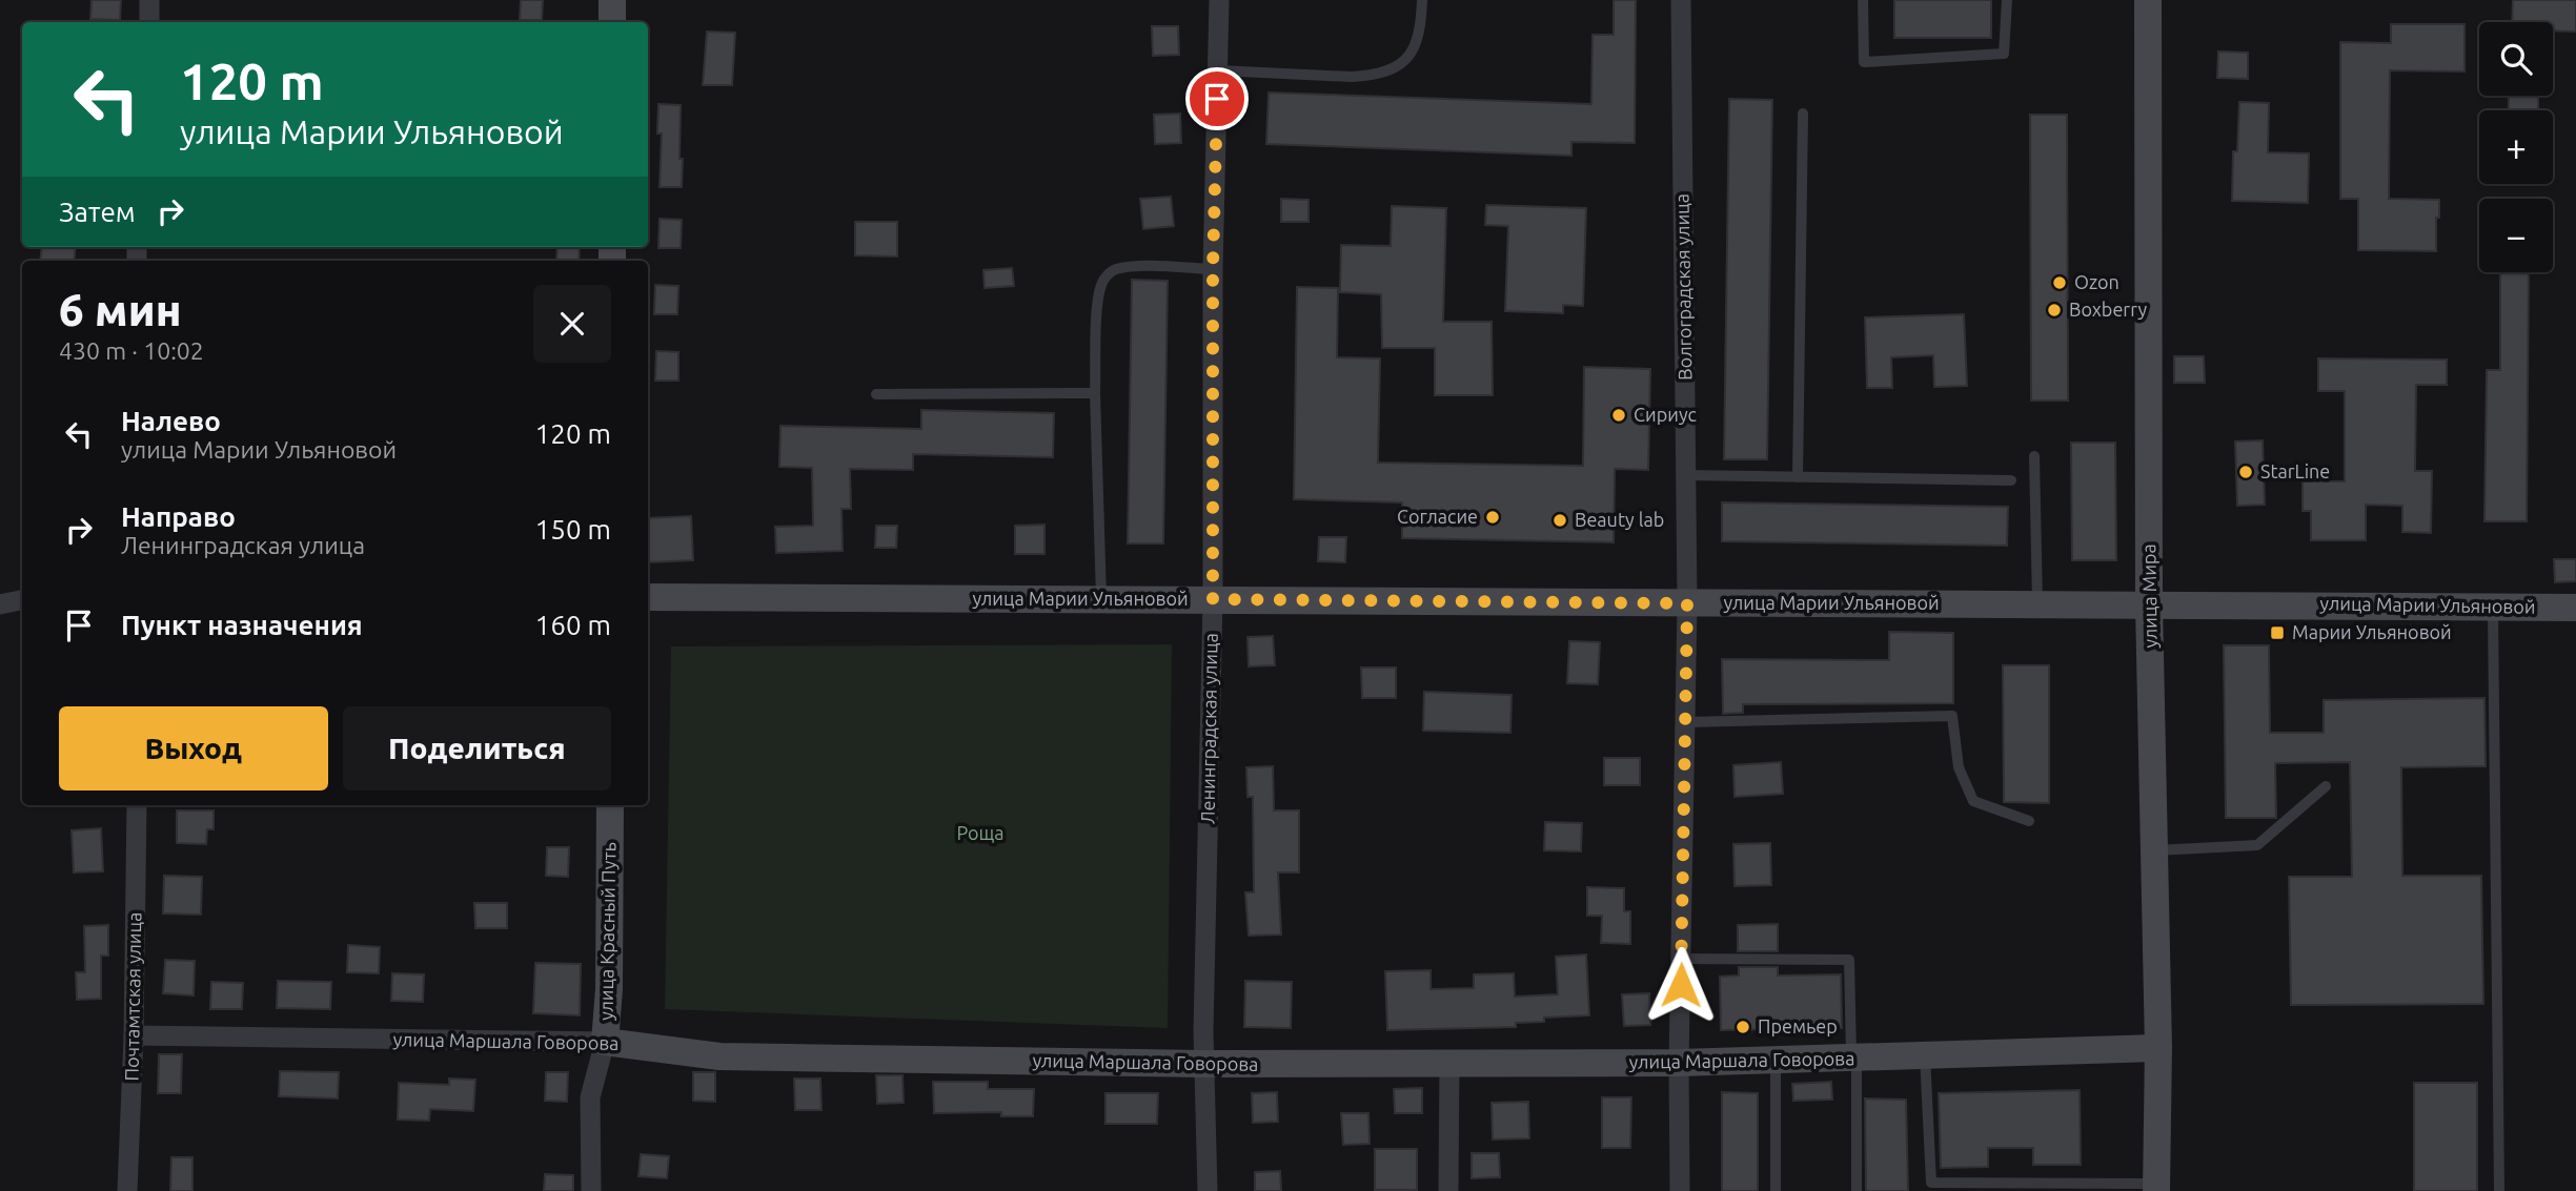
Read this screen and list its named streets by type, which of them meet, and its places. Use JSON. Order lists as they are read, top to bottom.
{
  "streets": {
    "street": [
      "Волгоградская улица",
      "улица Мира",
      "улица Марии Ульяновой",
      "Ленинградская улица",
      "улица Красный Путь",
      "Почтамтская улица",
      "улица Маршала Говорова"
    ]
  },
  "crossings": [
    ["Волгоградская улица", "улица Марии Ульяновой"],
    ["Волгоградская улица", "улица Маршала Говорова"],
    ["улица Мира", "улица Марии Ульяновой"],
    ["улица Мира", "улица Маршала Говорова"],
    ["улица Марии Ульяновой", "Ленинградская улица"],
    ["Ленинградская улица", "улица Маршала Говорова"],
    ["улица Красный Путь", "улица Маршала Говорова"],
    ["Почтамтская улица", "улица Маршала Говорова"]
  ],
  "parks": ["Роща"],
  "places": {
    "other": [
      "Ozon",
      "Boxberry",
      "Сириус",
      "StarLine",
      "Согласие",
      "Beauty lab",
      "Премьер"
    ],
    "transit": ["Марии Ульяновой"]
  },
  "page": {
    "map_buttons": ["+", "−"],
    "turn": ["120 m", "улица Марии Ульяновой"],
    "then": "Затем",
    "heading": ["6 мин", "430 m · 10:02"],
    "list": [
      {
        "name": "Налево",
        "note": "улица Марии Ульяновой",
        "value": "120 m"
      },
      {
        "name": "Направо",
        "note": "Ленинградская улица",
        "value": "150 m"
      },
      {
        "name": "Пункт назначения",
        "value": "160 m"
      }
    ],
    "buttons": ["Выход", "Поделиться"]
  }
}
